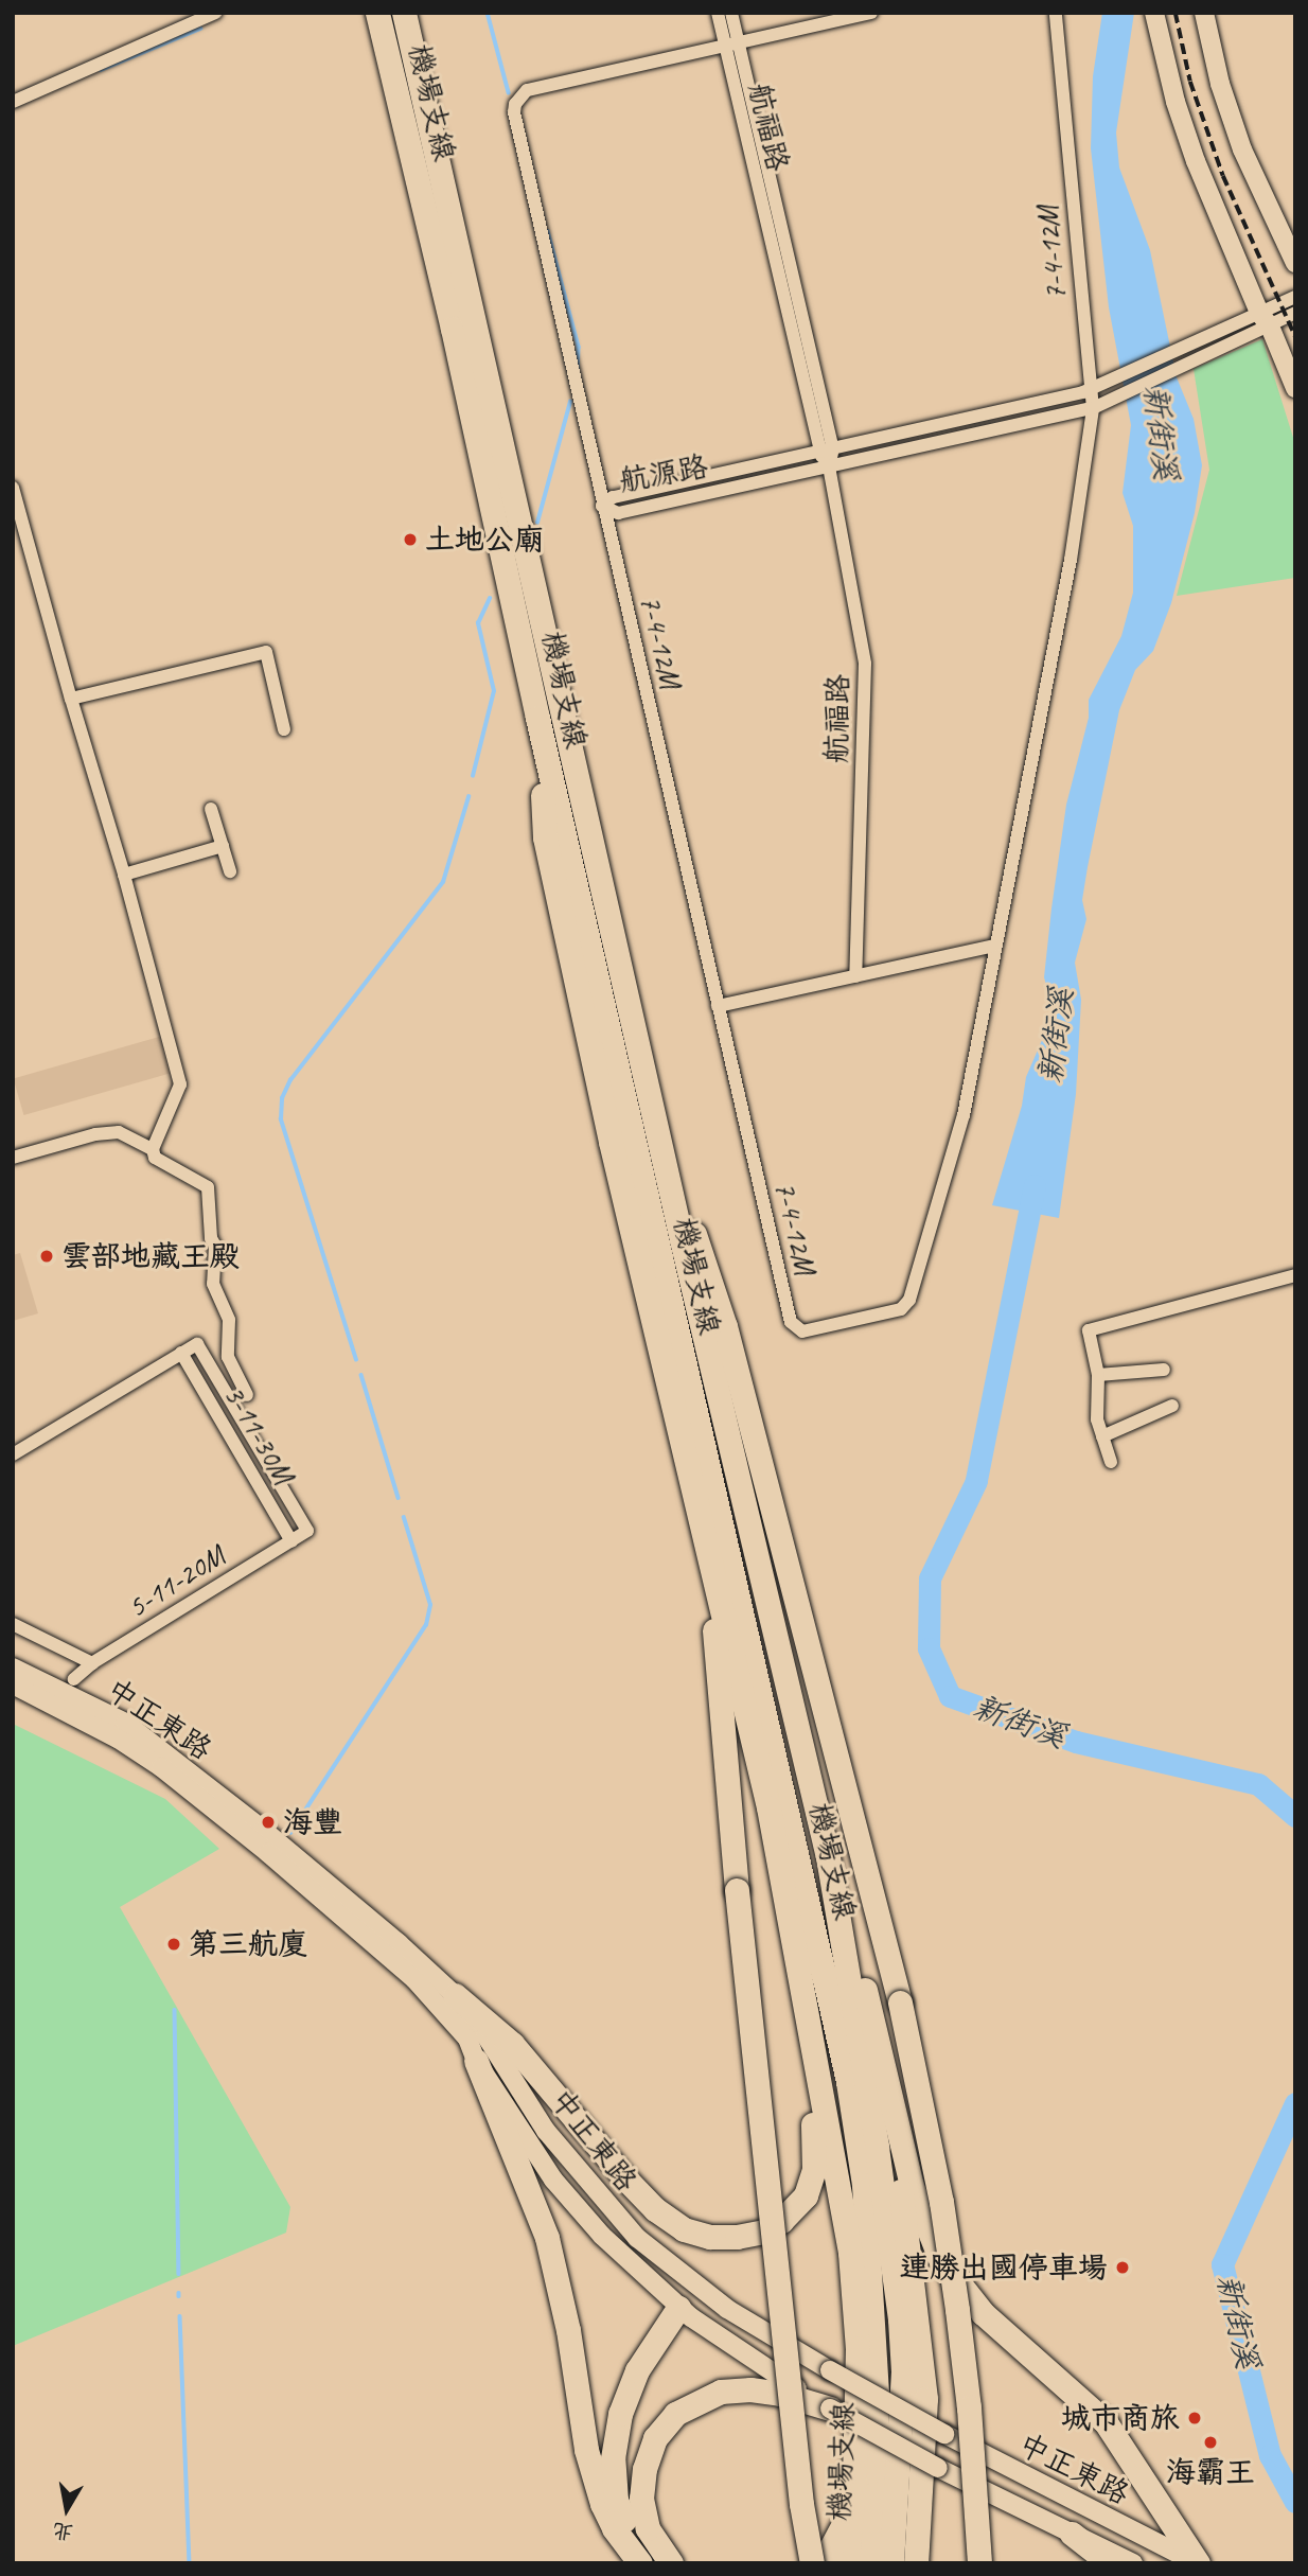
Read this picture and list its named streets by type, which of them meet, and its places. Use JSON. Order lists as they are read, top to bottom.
{
  "streets": {
    "highway": ["機場支線"],
    "main road": ["中正東路"],
    "street": [
      "航福路",
      "7-4-12M",
      "航源路",
      "3-11-30M",
      "5-11-20M"
    ]
  },
  "crossings": [
    ["航福路", "7-4-12M"],
    ["航福路", "航源路"],
    ["7-4-12M", "航源路"],
    ["3-11-30M", "5-11-20M"]
  ],
  "water": ["新街溪"],
  "places": [
    "土地公廟",
    "雲部地藏王殿",
    "海豐",
    "第三航廈",
    "連勝出國停車場",
    "城市商旅",
    "海霸王"
  ],
  "north": "bottom"
}
